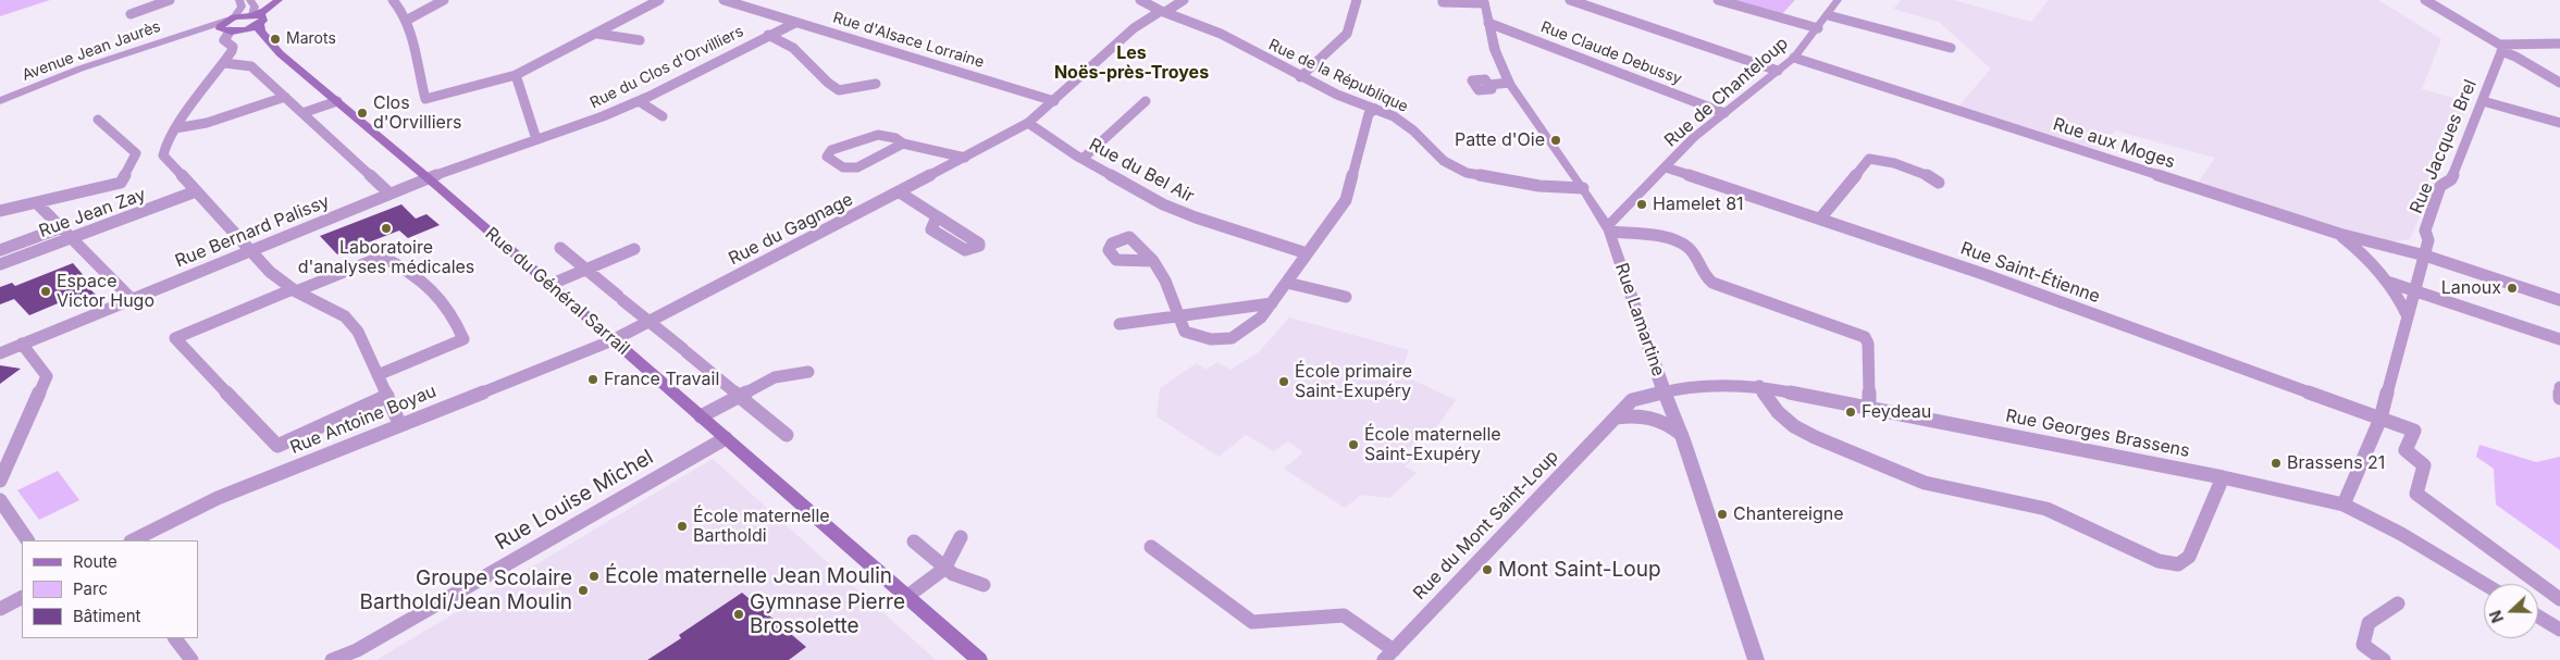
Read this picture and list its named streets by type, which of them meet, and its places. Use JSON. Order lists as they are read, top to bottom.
{
  "streets": {
    "main road": ["Rue du Général Sarrail"],
    "street": [
      "Rue d'Alsace Lorraine",
      "Avenue Jean Jaurès",
      "Rue Claude Debussy",
      "Rue du Clos d'Orvilliers",
      "Rue de la République",
      "Rue de Chanteloup",
      "Rue aux Moges",
      "Rue Jacques Brel",
      "Rue du Bel Air",
      "Rue Jean Zay",
      "Rue du Gagnage",
      "Rue Bernard Palissy",
      "Rue Saint-Étienne",
      "Rue Lamartine",
      "Rue Antoine Boyau",
      "Rue Georges Brassens",
      "Rue Louise Michel",
      "Rue du Mont Saint-Loup"
    ]
  },
  "crossings": [
    ["Rue d'Alsace Lorraine", "Rue du Clos d'Orvilliers"],
    ["Rue Claude Debussy", "Rue de Chanteloup"],
    ["Rue Claude Debussy", "Rue Lamartine"],
    ["Rue du Clos d'Orvilliers", "Rue Bernard Palissy"],
    ["Rue du Clos d'Orvilliers", "Rue du Général Sarrail"],
    ["Rue de la République", "Rue Lamartine"],
    ["Rue de Chanteloup", "Rue aux Moges"],
    ["Rue de Chanteloup", "Rue Saint-Étienne"],
    ["Rue de Chanteloup", "Rue Lamartine"],
    ["Rue aux Moges", "Rue Jacques Brel"],
    ["Rue Jacques Brel", "Rue Saint-Étienne"],
    ["Rue Jacques Brel", "Rue Georges Brassens"],
    ["Rue du Bel Air", "Rue du Gagnage"],
    ["Rue du Gagnage", "Rue du Général Sarrail"],
    ["Rue du Gagnage", "Rue Antoine Boyau"],
    ["Rue Bernard Palissy", "Rue du Général Sarrail"],
    ["Rue du Général Sarrail", "Rue Antoine Boyau"],
    ["Rue du Général Sarrail", "Rue Louise Michel"],
    ["Rue Lamartine", "Rue Georges Brassens"],
    ["Rue Lamartine", "Rue du Mont Saint-Loup"],
    ["Rue Georges Brassens", "Rue du Mont Saint-Loup"]
  ],
  "districts": ["Les Noës-près-Troyes"],
  "places": [
    "Marots",
    "Clos d'Orvilliers",
    "Patte d'Oie",
    "Hamelet 81",
    "Laboratoire d'analyses médicales",
    "Lanoux",
    "Espace Victor Hugo",
    "France Travail",
    "École primaire Saint-Exupéry",
    "Feydeau",
    "École maternelle Saint-Exupéry",
    "Brassens 21",
    "Chantereigne",
    "École maternelle Bartholdi",
    "Mont Saint-Loup",
    "École maternelle Jean Moulin",
    "Groupe Scolaire Bartholdi/Jean Moulin",
    "Gymnase Pierre Brossolette"
  ],
  "legend": ["Route", "Parc", "Bâtiment"],
  "north": "left"
}
